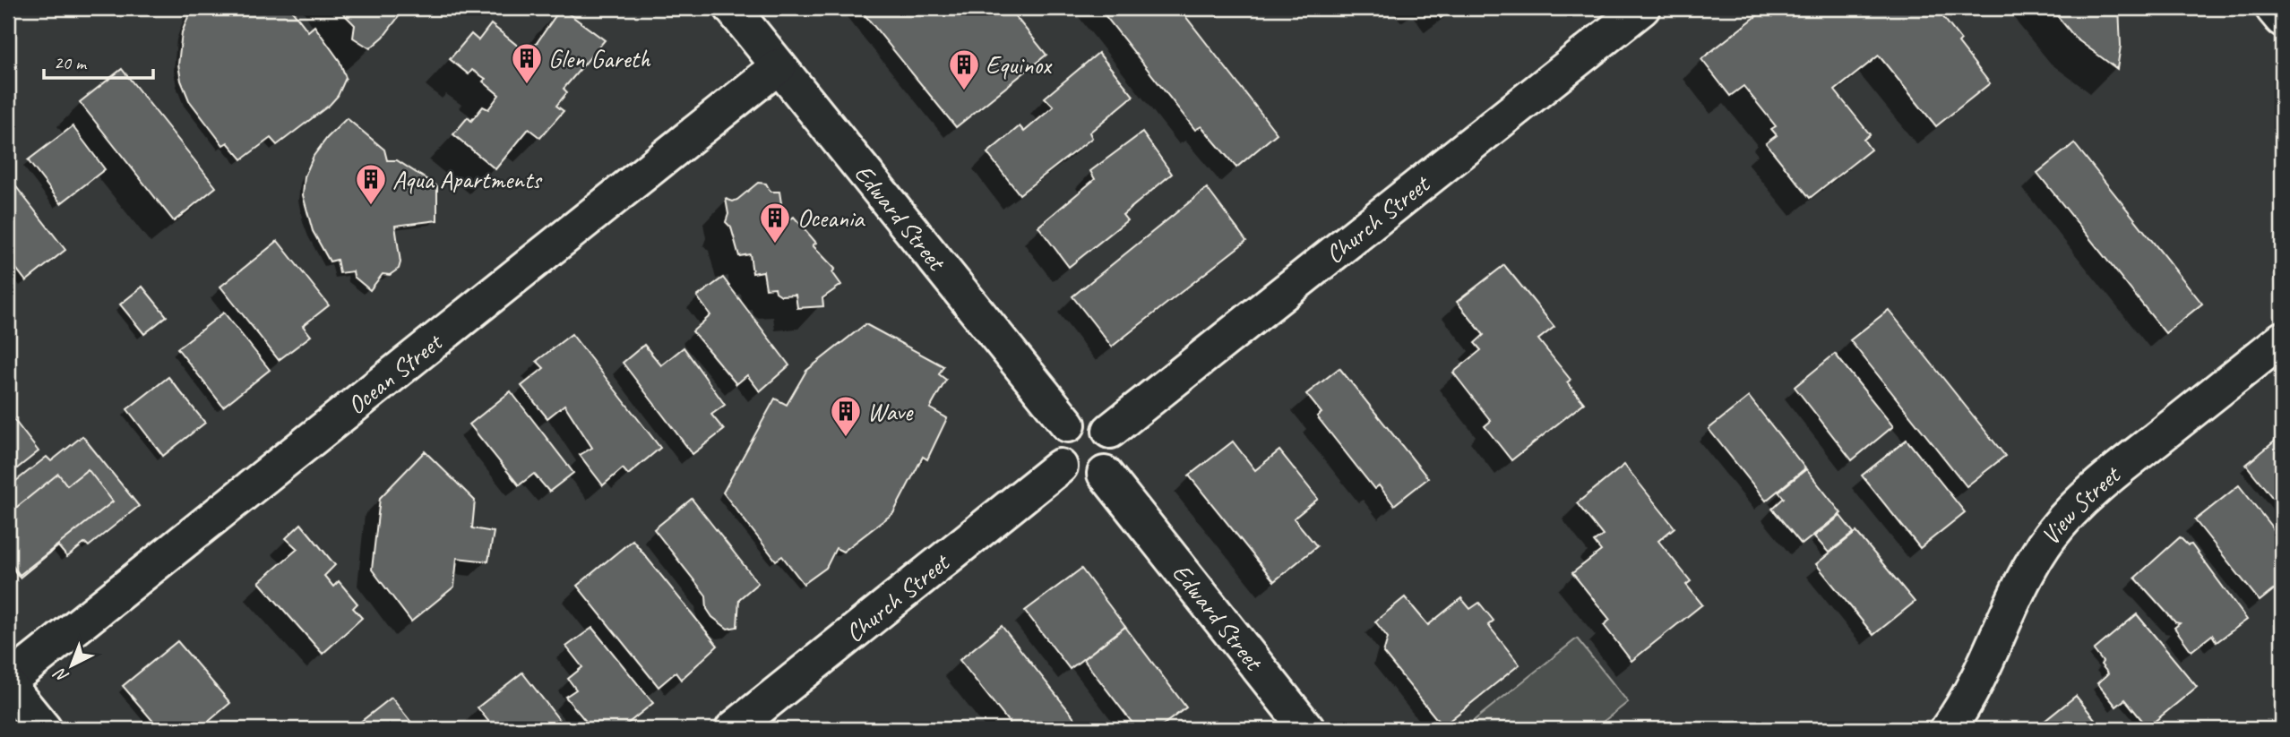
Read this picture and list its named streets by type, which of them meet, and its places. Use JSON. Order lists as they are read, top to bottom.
{
  "streets": {
    "street": [
      "Edward Street",
      "Church Street",
      "Ocean Street",
      "View Street"
    ]
  },
  "crossings": [
    ["Edward Street", "Church Street"],
    ["Edward Street", "Ocean Street"]
  ],
  "places": {
    "building": [
      "Glen Gareth",
      "Equinox",
      "Aqua Apartments",
      "Oceania",
      "Wave"
    ]
  },
  "scale_bar": "20 m",
  "north": "bottom left"
}
